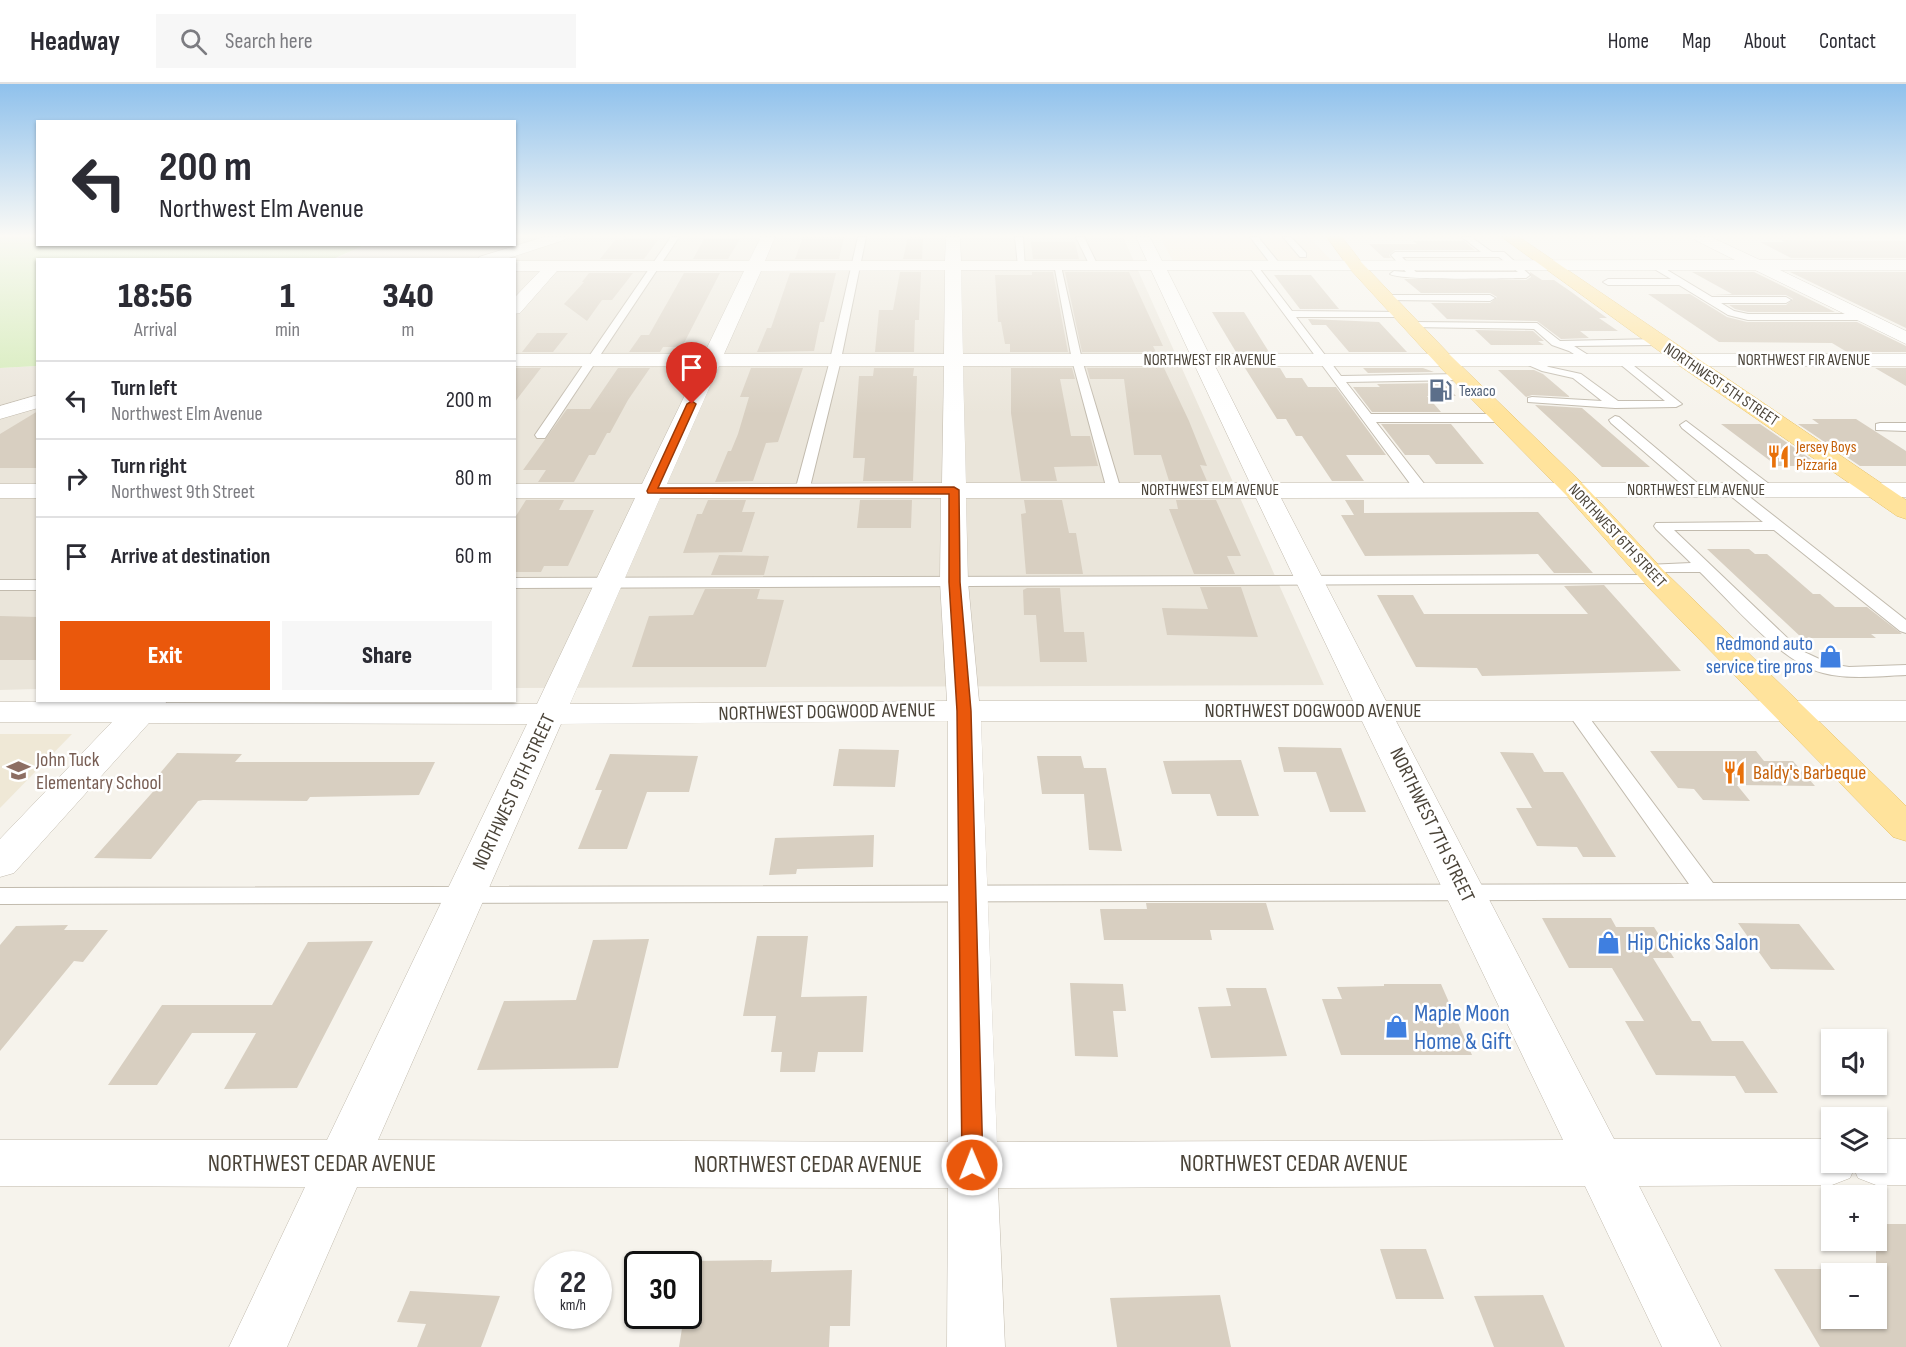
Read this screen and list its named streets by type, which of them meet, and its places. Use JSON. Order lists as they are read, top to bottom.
{
  "streets": {
    "main road": ["NORTHWEST 5TH STREET", "NORTHWEST 6TH STREET"],
    "street": [
      "NORTHWEST FIR AVENUE",
      "NORTHWEST ELM AVENUE",
      "NORTHWEST DOGWOOD AVENUE",
      "NORTHWEST 9TH STREET",
      "NORTHWEST 7TH STREET",
      "NORTHWEST CEDAR AVENUE"
    ]
  },
  "crossings": [
    ["NORTHWEST FIR AVENUE", "NORTHWEST 5TH STREET"],
    ["NORTHWEST FIR AVENUE", "NORTHWEST 6TH STREET"],
    ["NORTHWEST FIR AVENUE", "NORTHWEST 9TH STREET"],
    ["NORTHWEST FIR AVENUE", "NORTHWEST 7TH STREET"],
    ["NORTHWEST 5TH STREET", "NORTHWEST ELM AVENUE"],
    ["NORTHWEST ELM AVENUE", "NORTHWEST 6TH STREET"],
    ["NORTHWEST ELM AVENUE", "NORTHWEST 9TH STREET"],
    ["NORTHWEST ELM AVENUE", "NORTHWEST 7TH STREET"],
    ["NORTHWEST 6TH STREET", "NORTHWEST DOGWOOD AVENUE"],
    ["NORTHWEST DOGWOOD AVENUE", "NORTHWEST 9TH STREET"],
    ["NORTHWEST DOGWOOD AVENUE", "NORTHWEST 7TH STREET"],
    ["NORTHWEST 9TH STREET", "NORTHWEST CEDAR AVENUE"],
    ["NORTHWEST 7TH STREET", "NORTHWEST CEDAR AVENUE"]
  ],
  "places": {
    "fuel station": ["Texaco"],
    "restaurant": ["Jersey Boys Pizzaria", "Baldy's Barbeque"],
    "shop": ["Redmond auto service tire pros", "Hip Chicks Salon", "Maple Moon Home & Gift"],
    "school or university": ["John Tuck Elementary School"]
  },
  "page": {
    "header": "Headway",
    "search": "Search here",
    "nav": [
      "Home",
      "Map",
      "About",
      "Contact"
    ],
    "turn": ["200 m", "Northwest Elm Avenue"],
    "eta": [
      "18:56",
      "Arrival",
      "1",
      "min",
      "340",
      "m"
    ],
    "list": [
      {
        "name": "Turn left",
        "note": "Northwest Elm Avenue",
        "value": "200 m"
      },
      {
        "name": "Turn right",
        "note": "Northwest 9th Street",
        "value": "80 m"
      },
      {
        "name": "Arrive at destination",
        "value": "60 m"
      }
    ],
    "buttons": ["Exit", "Share"],
    "map_buttons": ["+", "−"],
    "speed": "22 km/h",
    "limit": "30"
  }
}
